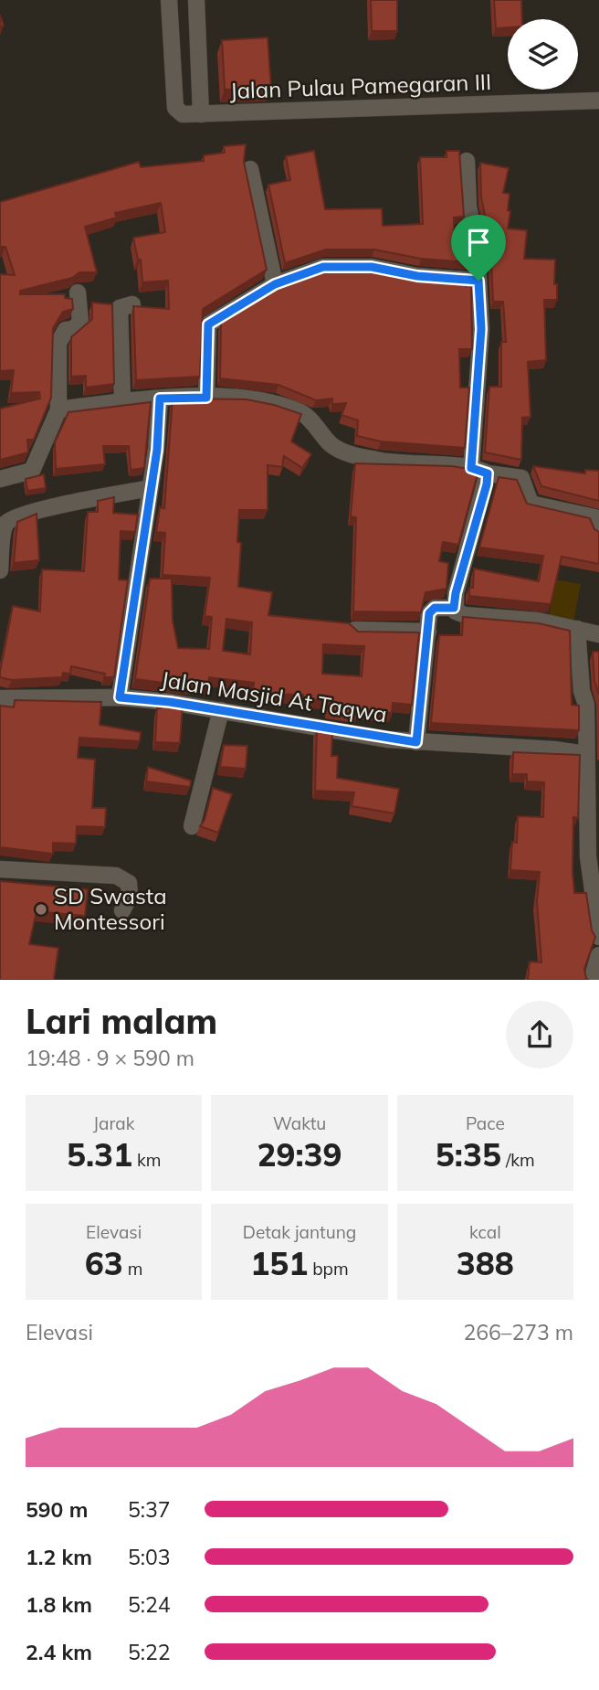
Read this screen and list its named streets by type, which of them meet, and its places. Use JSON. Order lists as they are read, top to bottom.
{
  "streets": {
    "street": ["Jalan Pulau Pamegaran III", "Jalan Masjid At Taqwa"]
  },
  "places": ["SD Swasta Montessori"],
  "page": {
    "heading": ["Lari malam", "19:48 · 9 × 590 m"],
    "stats": [
      ["Jarak", "5.31 km"],
      ["Waktu", "29:39"],
      ["Pace", "5:35 /km"],
      ["Elevasi", "63 m"],
      ["Detak jantung", "151 bpm"],
      ["kcal", "388"]
    ],
    "chart": ["Elevasi", "266–273 m"],
    "list": [
      {
        "name": "590 m",
        "note": "5:37"
      },
      {
        "name": "1.2 km",
        "note": "5:03"
      },
      {
        "name": "1.8 km",
        "note": "5:24"
      },
      {
        "name": "2.4 km",
        "note": "5:22"
      }
    ]
  }
}
